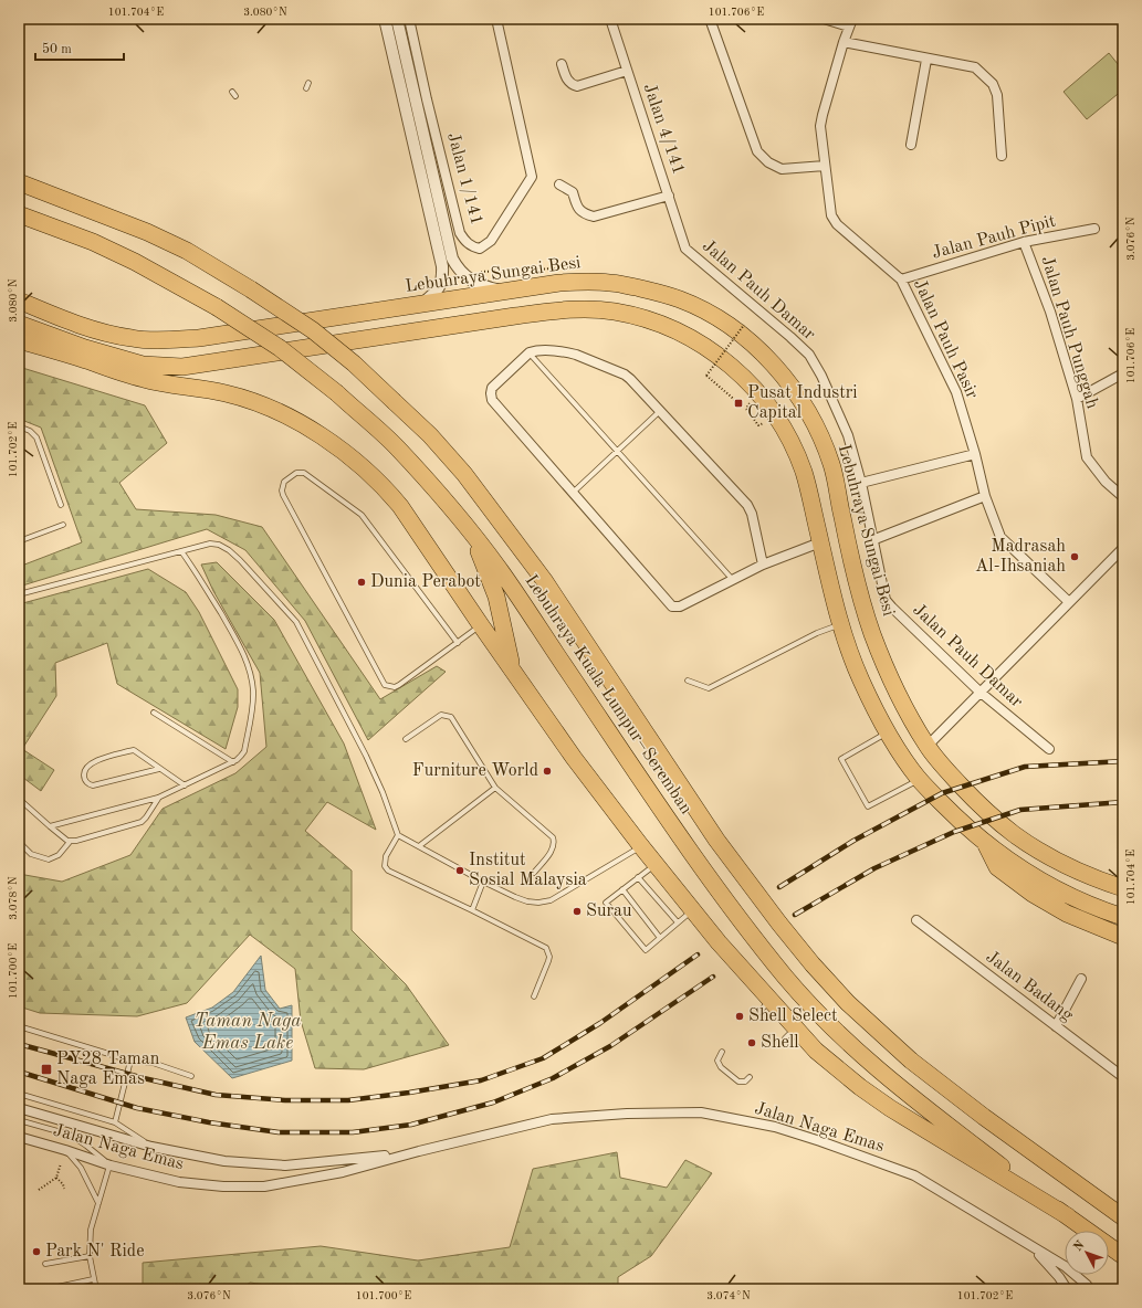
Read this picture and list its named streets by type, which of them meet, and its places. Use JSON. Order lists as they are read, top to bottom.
{
  "streets": {
    "highway": ["Lebuhraya Sungai Besi", "Lebuhraya Kuala Lumpur–Seremban"],
    "street": [
      "Jalan 4/141",
      "Jalan 1/141",
      "Jalan Pauh Pipit",
      "Jalan Pauh Damar",
      "Jalan Pauh Punggah",
      "Jalan Pauh Pasir",
      "Jalan Badang",
      "Jalan Naga Emas"
    ]
  },
  "crossings": [
    ["Jalan 4/141", "Jalan Pauh Damar"],
    ["Jalan 1/141", "Lebuhraya Sungai Besi"],
    ["Jalan Pauh Pipit", "Jalan Pauh Punggah"],
    ["Jalan Pauh Pipit", "Jalan Pauh Pasir"]
  ],
  "water": ["Taman Naga Emas Lake"],
  "places": {
    "transit": ["Pusat Industri Capital", "PY28 Taman Naga Emas"],
    "other": [
      "Madrasah Al-Ihsaniah",
      "Dunia Perabot",
      "Furniture World",
      "Institut Sosial Malaysia",
      "Surau",
      "Shell Select",
      "Shell",
      "Park N' Ride"
    ]
  },
  "scale_bar": "50 m",
  "north": "top left",
  "coordinates": [
    "101.704°E",
    "3.080°N",
    "101.706°E",
    "3.076°N",
    "101.702°E",
    "3.078°N",
    "101.700°E",
    "3.074°N"
  ]
}
